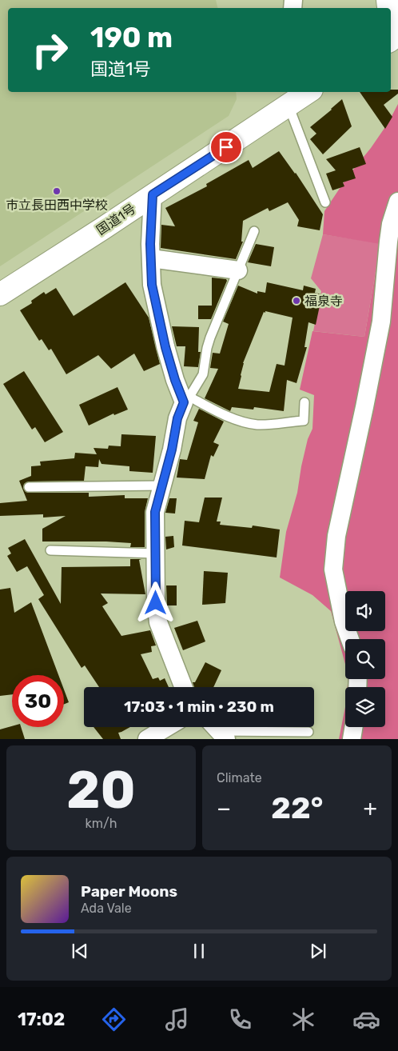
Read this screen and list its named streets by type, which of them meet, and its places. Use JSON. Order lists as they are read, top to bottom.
{
  "streets": {
    "main road": ["国道1号"]
  },
  "places": ["市立長田西中学校", "福泉寺"],
  "page": {
    "turn": ["190 m", "国道1号"],
    "limit": "30",
    "trip": "17:03 · 1 min · 230 m",
    "tile": [
      ["20", "km/h"],
      "Climate"
    ],
    "heat": ["−", "22°", "+"],
    "song": ["Paper Moons", "Ada Vale"],
    "tabs": "17:02"
  }
}
